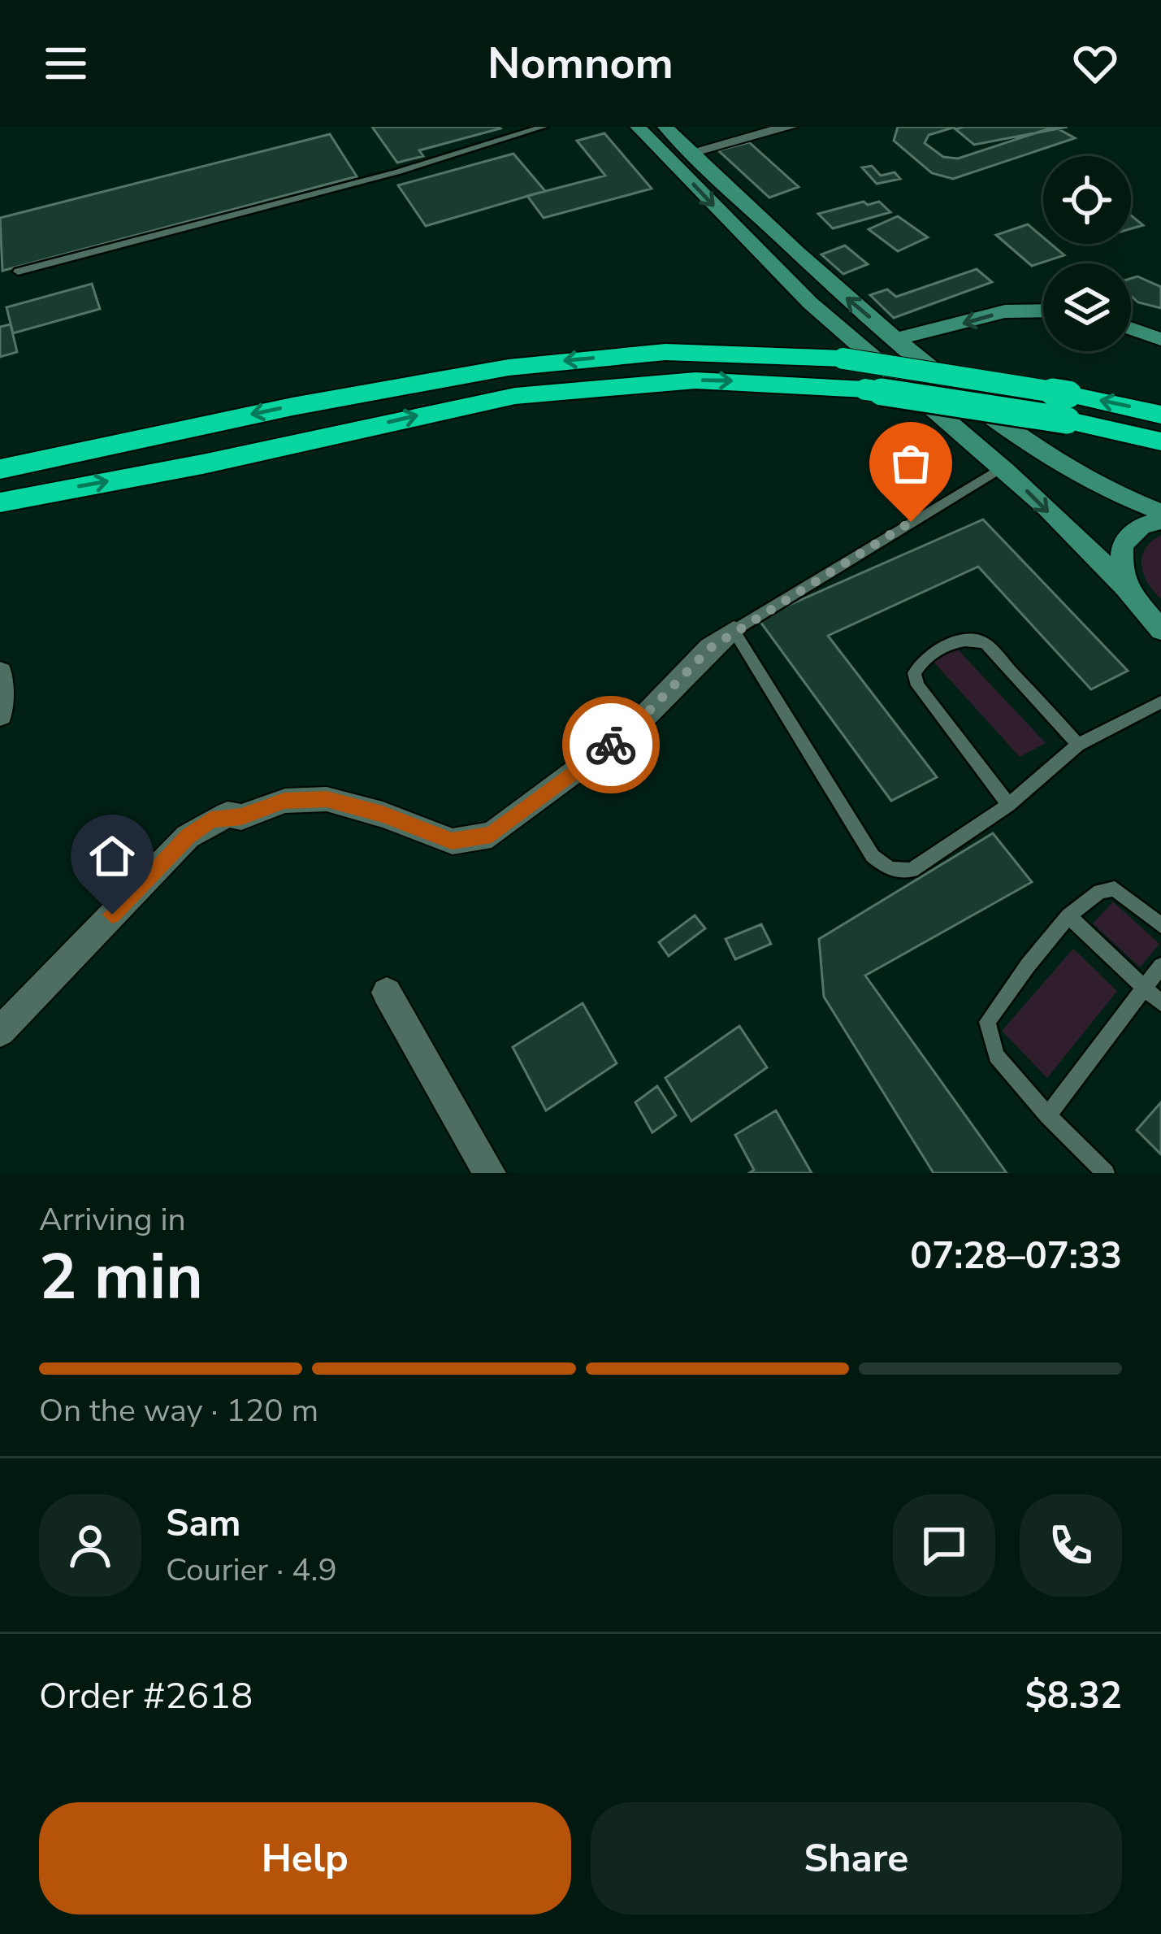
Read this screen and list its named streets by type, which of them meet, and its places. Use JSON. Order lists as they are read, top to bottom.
{
  "page": {
    "header": "Nomnom",
    "heading": ["2 min", "Arriving in", "07:28–07:33"],
    "panel": [
      "Sam",
      "Courier · 4.9",
      "Order #2618",
      "$8.32"
    ],
    "bar": "On the way · 120 m",
    "buttons": ["Help", "Share"]
  }
}
